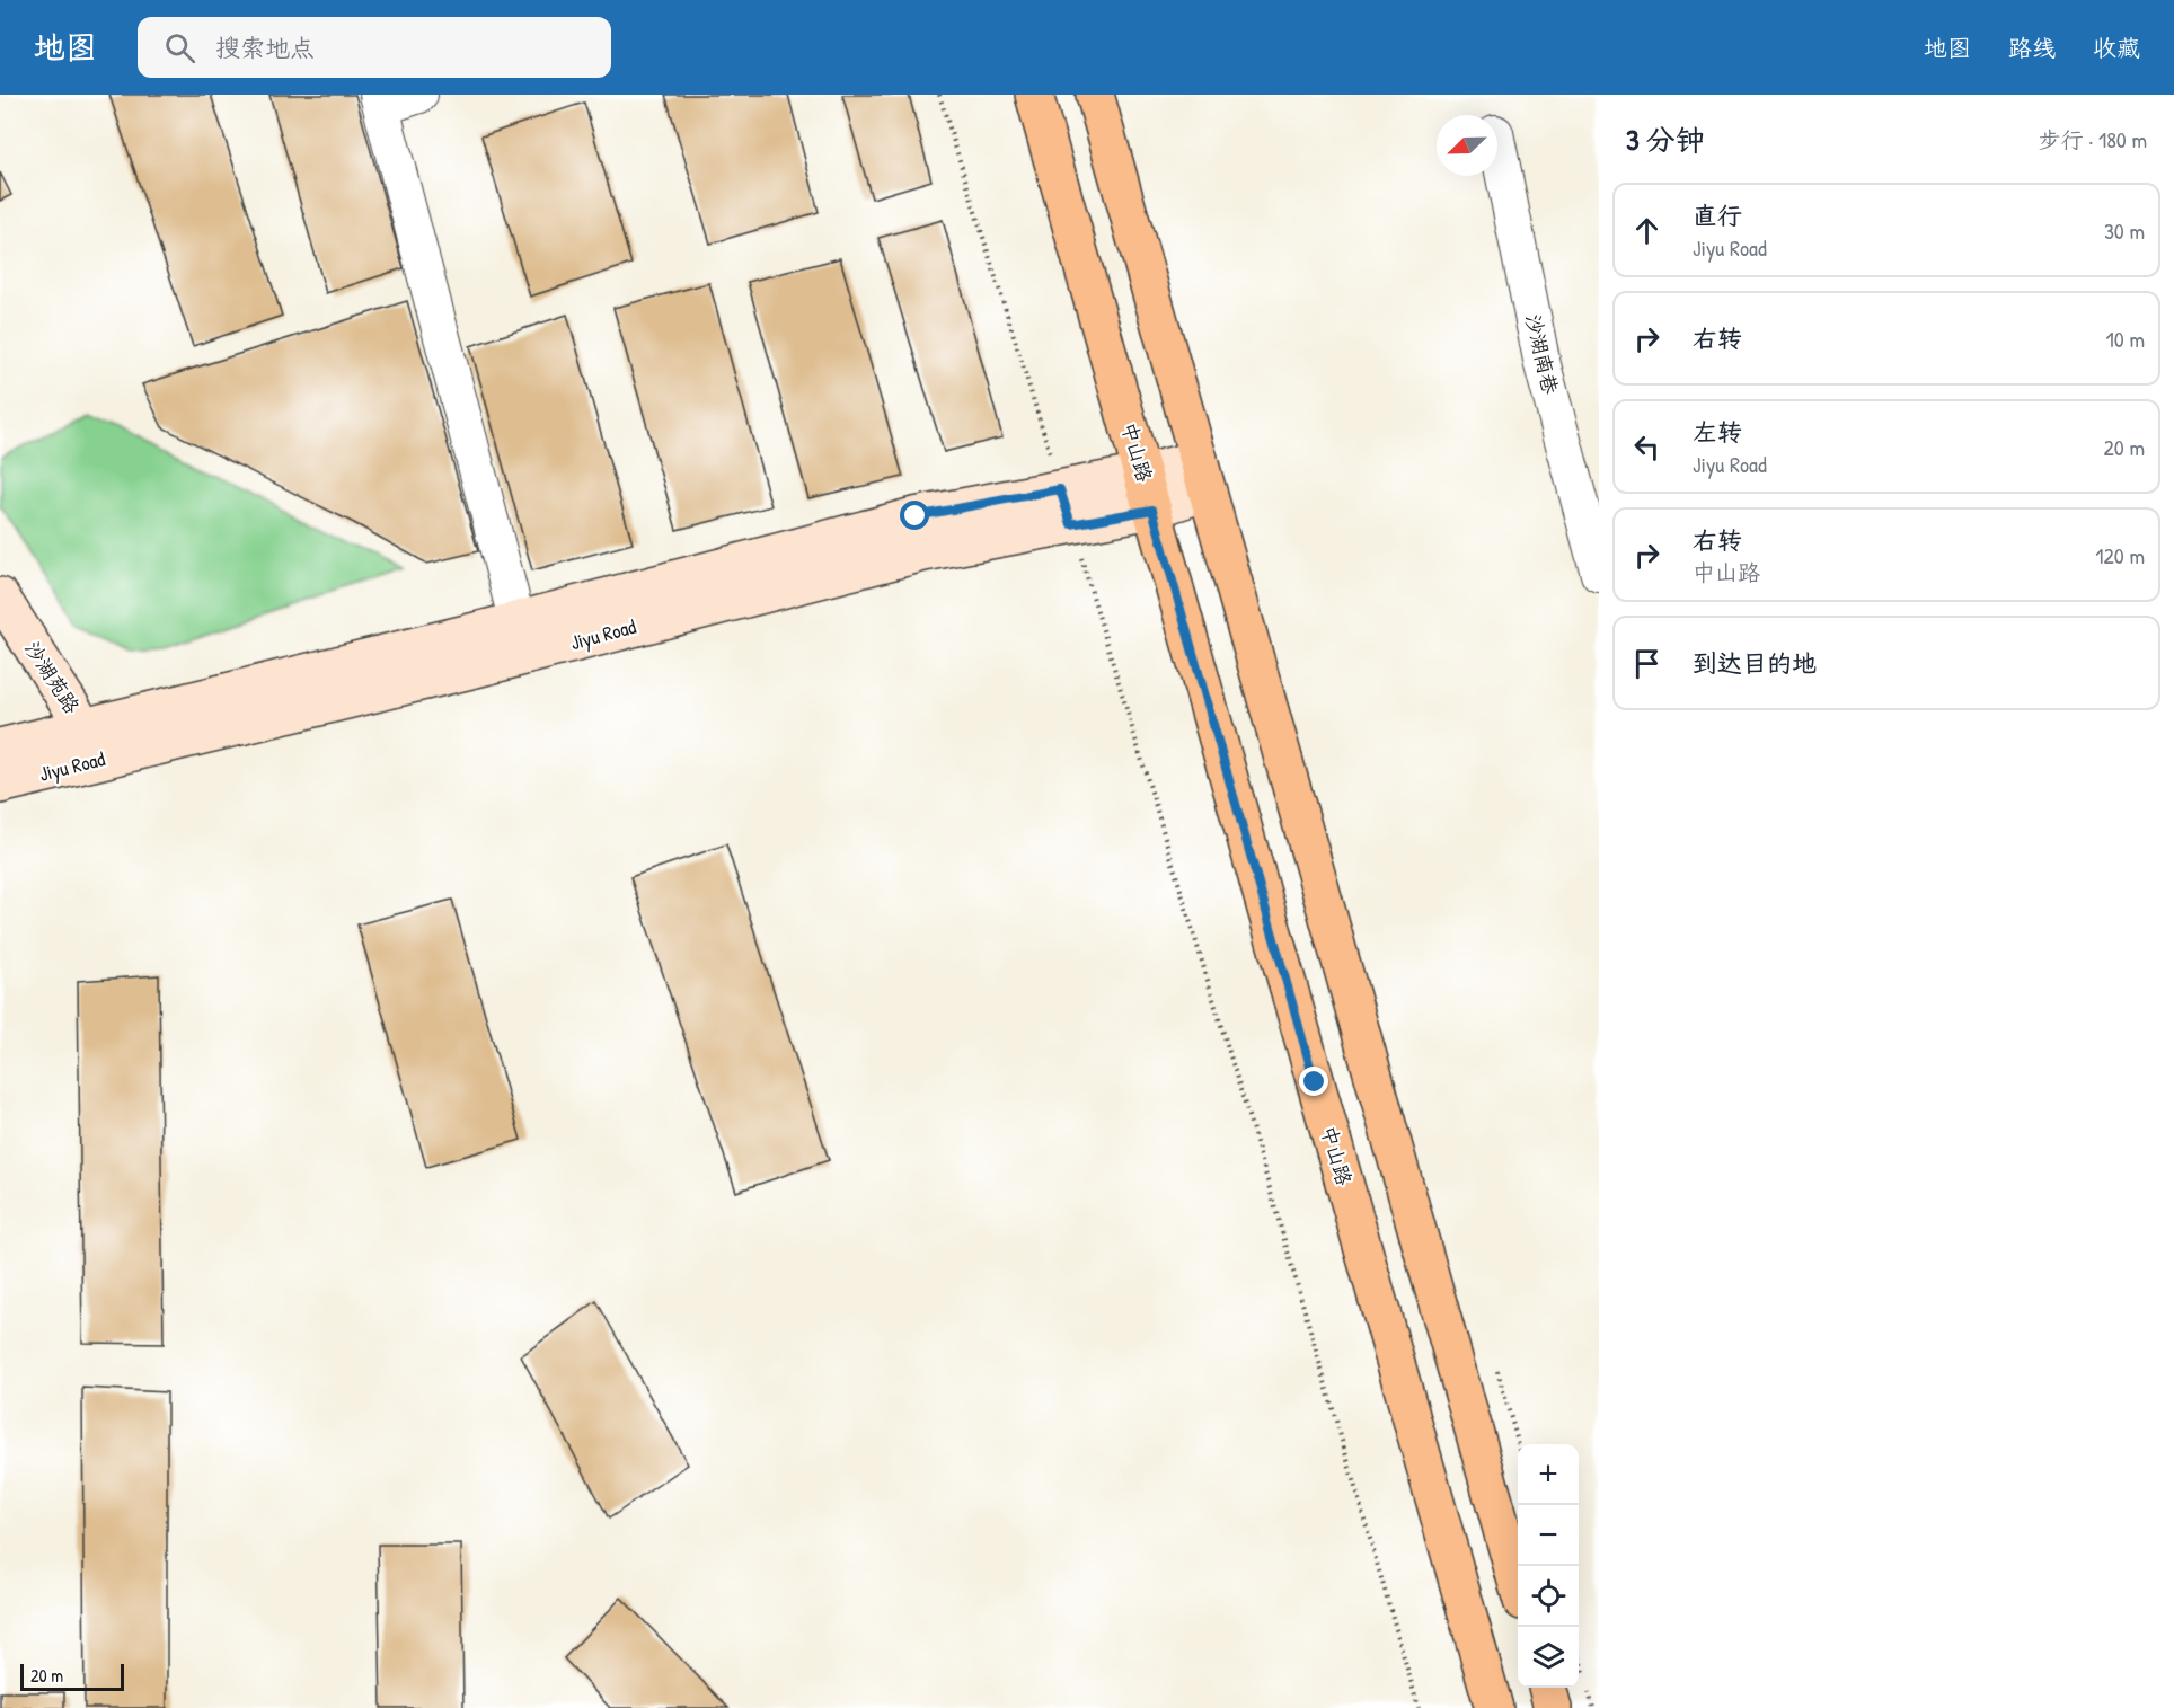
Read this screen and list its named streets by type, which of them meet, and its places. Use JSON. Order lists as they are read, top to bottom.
{
  "streets": {
    "main road": ["中山路", "Jiyu Road", "沙湖苑路"],
    "street": ["沙湖南巷"]
  },
  "crossings": [
    ["中山路", "Jiyu Road"],
    ["Jiyu Road", "沙湖苑路"]
  ],
  "scale_bar": "20 m",
  "north": "bottom left",
  "page": {
    "header": "地图",
    "search": "搜索地点",
    "nav": ["地图", "路线", "收藏"],
    "heading": ["3 分钟", "步行 · 180 m"],
    "list": [
      ["直行", "Jiyu Road", "30 m"],
      ["右转", "10 m"],
      ["左转", "Jiyu Road", "20 m"],
      ["右转", "中山路", "120 m"],
      "到达目的地"
    ],
    "map_buttons": ["+", "−"],
    "scale": "20 m"
  }
}
